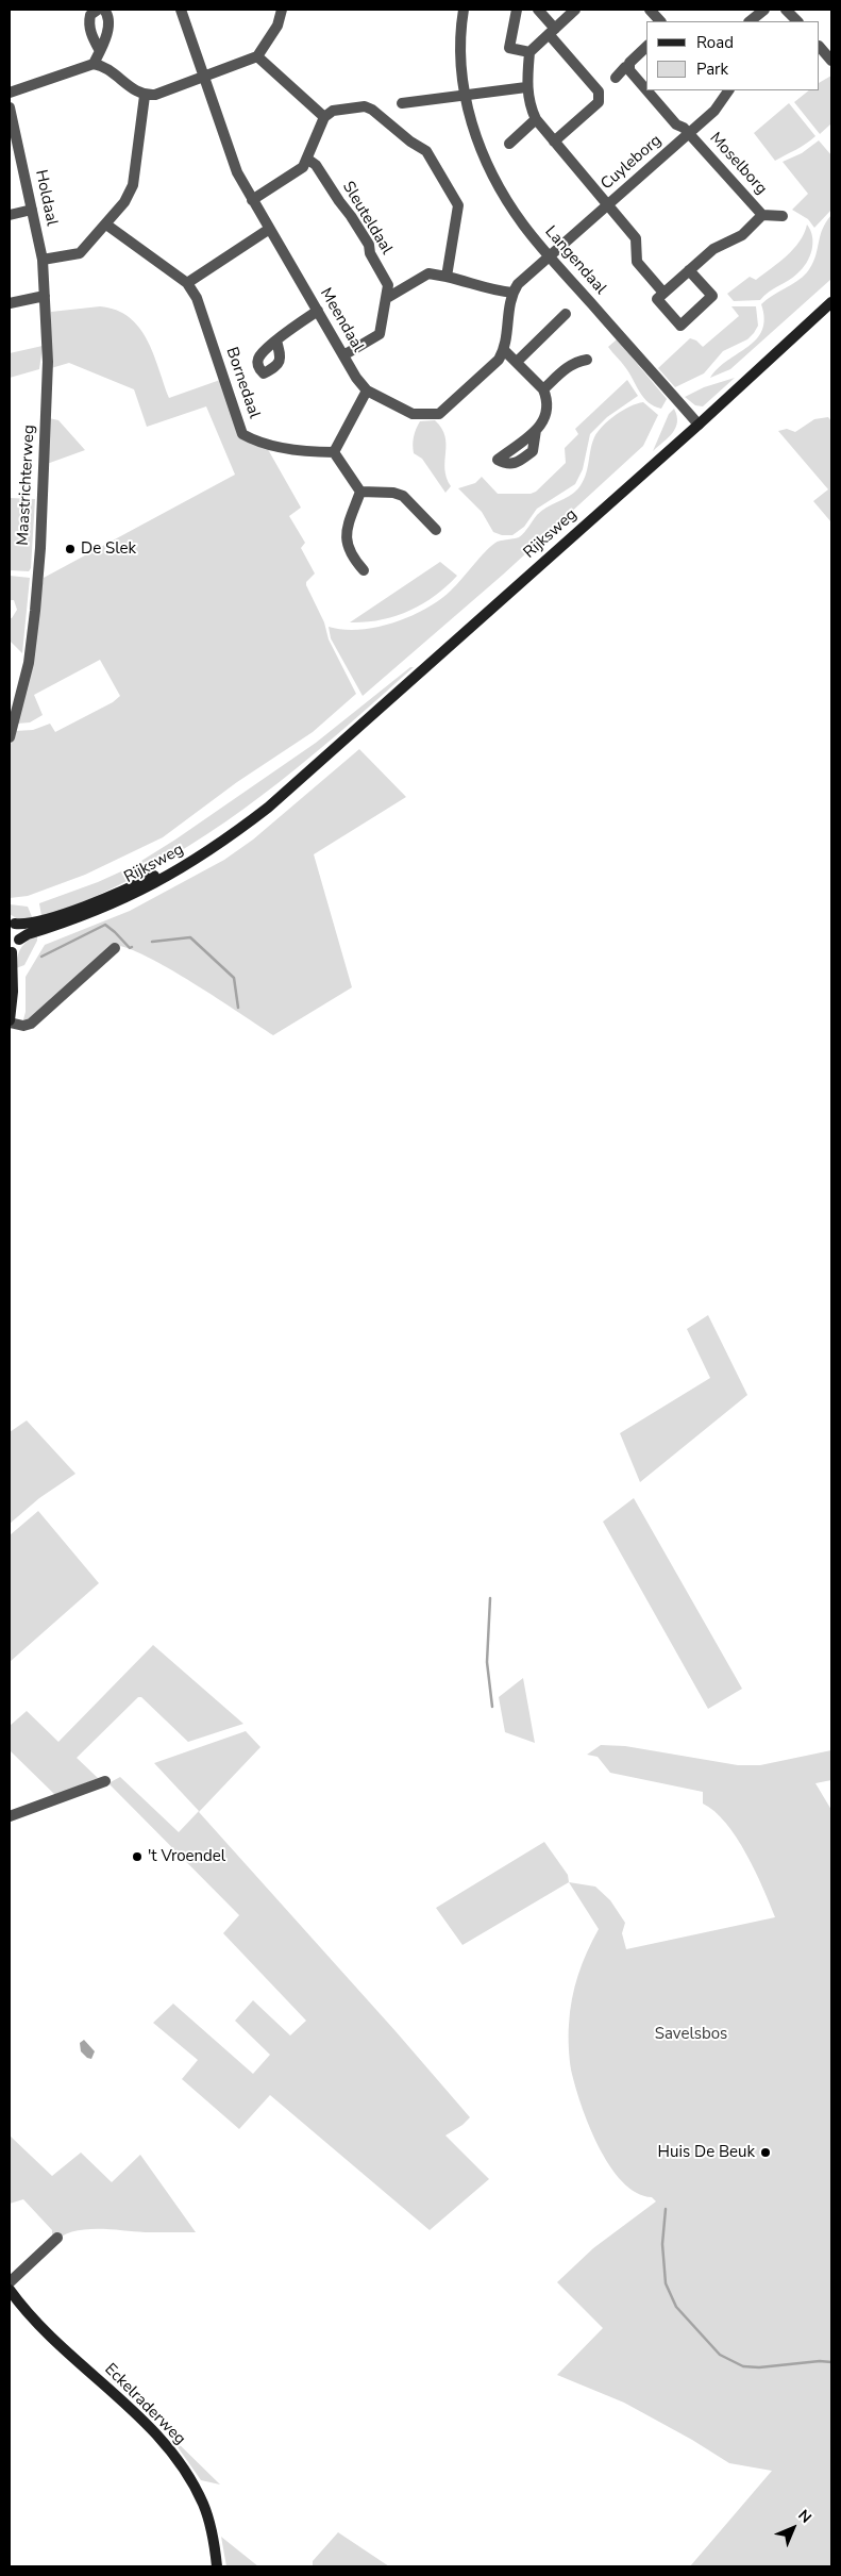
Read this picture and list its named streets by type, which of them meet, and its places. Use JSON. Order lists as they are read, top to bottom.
{
  "streets": {
    "main road": ["Rijksweg", "Eckelraderweg"],
    "street": [
      "Cuyleborg",
      "Moselborg",
      "Holdaal",
      "Sleuteldaal",
      "Langendaal",
      "Meendaal",
      "Bornedaal",
      "Maastrichterweg"
    ]
  },
  "crossings": [
    ["Cuyleborg", "Moselborg"],
    ["Cuyleborg", "Langendaal"],
    ["Holdaal", "Maastrichterweg"],
    ["Sleuteldaal", "Meendaal"],
    ["Langendaal", "Rijksweg"]
  ],
  "parks": ["Savelsbos"],
  "places": ["De Slek", "'t Vroendel", "Huis De Beuk"],
  "legend": ["Road", "Park"],
  "north": "top right"
}
